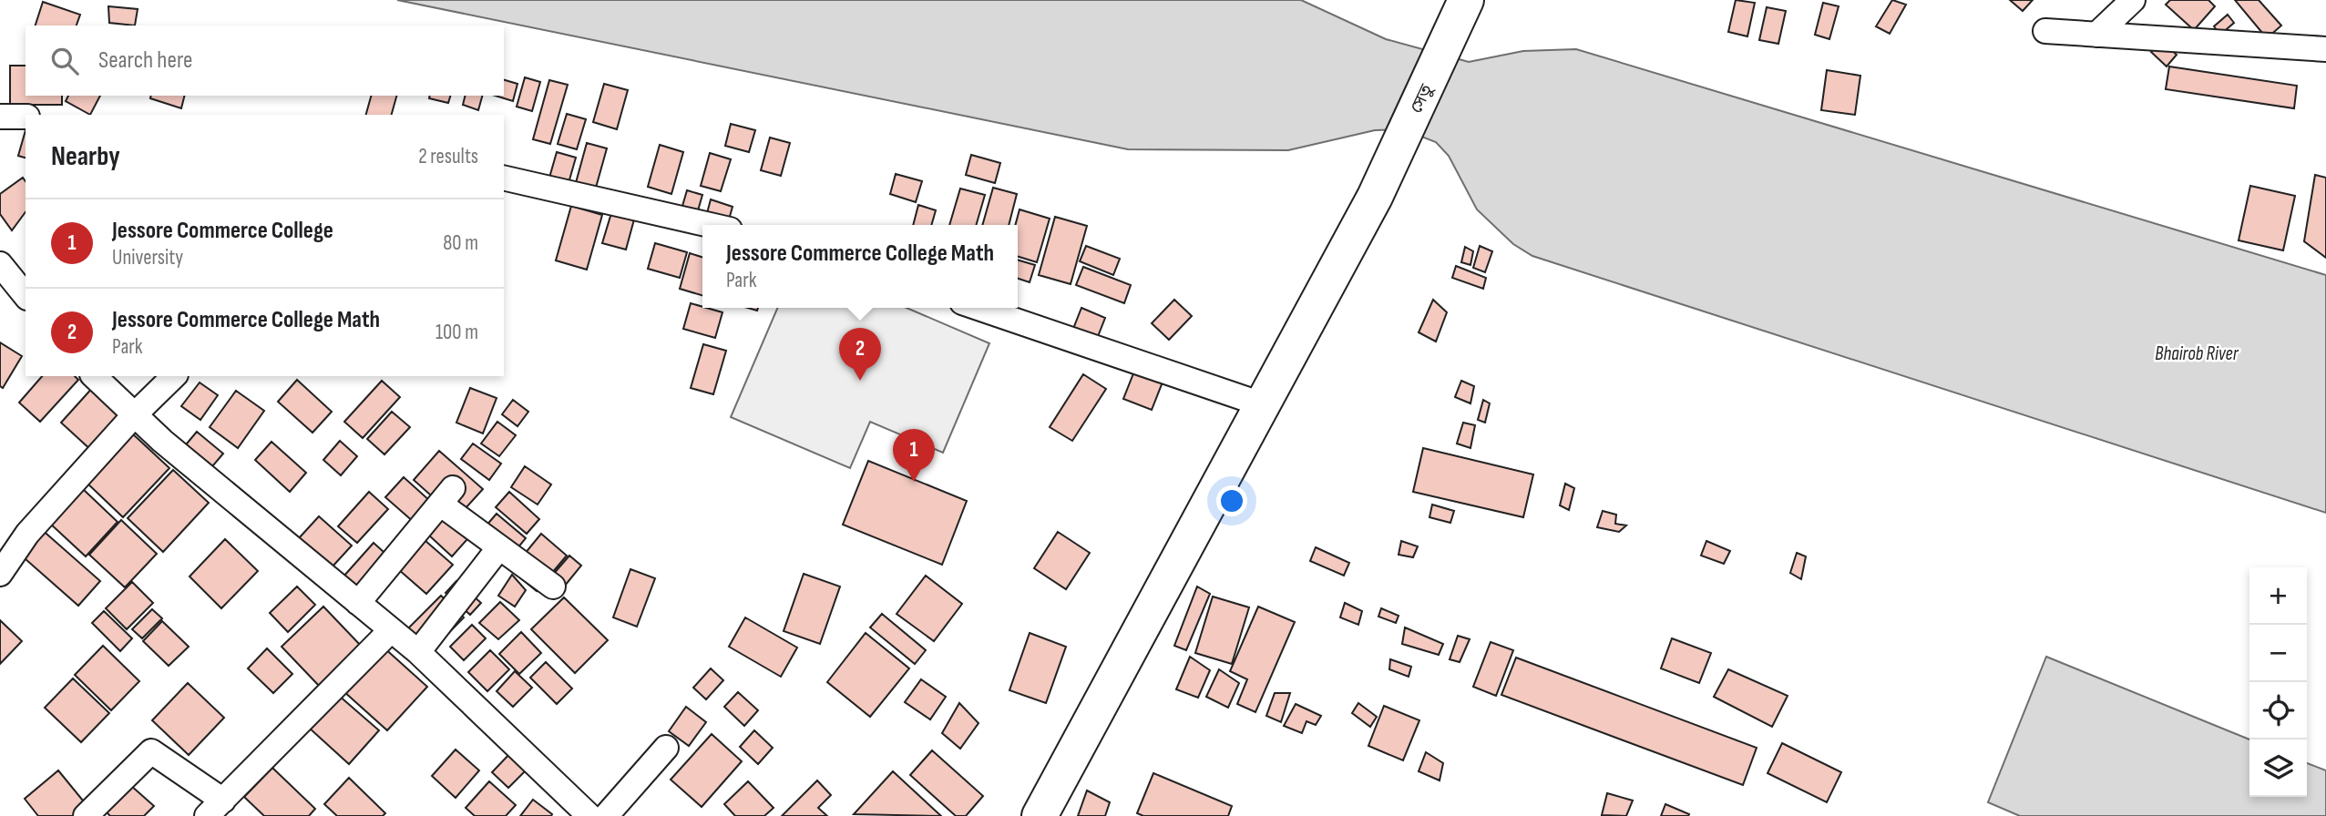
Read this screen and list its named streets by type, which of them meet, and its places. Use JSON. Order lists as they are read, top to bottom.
{
  "streets": {
    "highway": ["সেতু"]
  },
  "water": ["Bhairob River"],
  "page": {
    "search": "Search here",
    "heading": ["Nearby", "2 results"],
    "list": [
      {
        "mark": "1",
        "name": "Jessore Commerce College",
        "note": "University",
        "value": "80 m"
      },
      {
        "mark": "2",
        "name": "Jessore Commerce College Math",
        "note": "Park",
        "value": "100 m"
      }
    ],
    "popup": ["Jessore Commerce College Math", "Park"],
    "pins": ["2", "1"],
    "map_buttons": ["+", "−"]
  }
}
